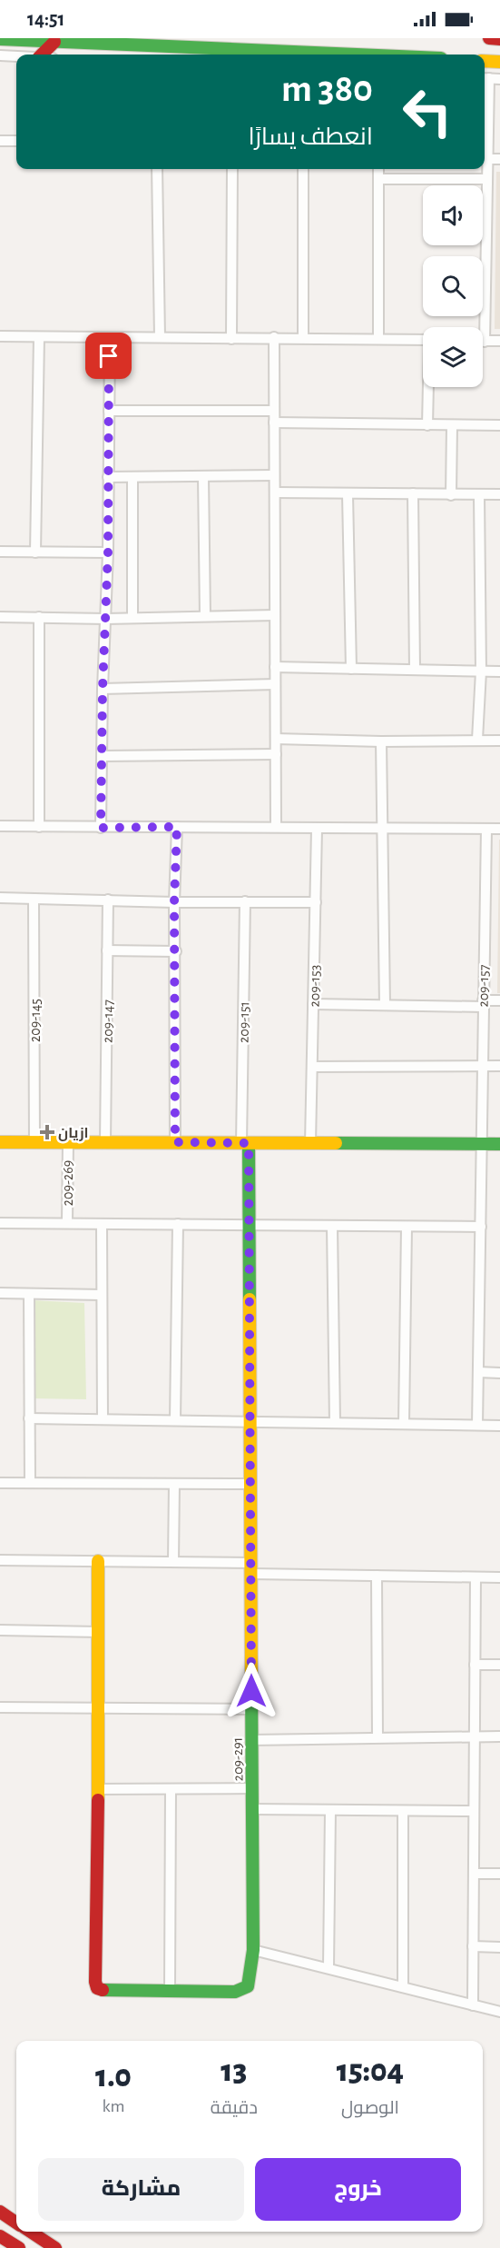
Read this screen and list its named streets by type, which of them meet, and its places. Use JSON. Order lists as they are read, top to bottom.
{
  "streets": {
    "main road": ["209-291"],
    "street": [
      "209-153",
      "209-157",
      "209-145",
      "209-147",
      "209-151",
      "209-269"
    ]
  },
  "crossings": [
    ["209-151", "209-291"]
  ],
  "places": {
    "health": ["ازيان"]
  },
  "page": {
    "status": "14:51",
    "turn": ["380 m", "انعطف يسارًا"],
    "eta": [
      "15:04",
      "الوصول",
      "13",
      "دقيقة",
      "1.0",
      "km"
    ],
    "buttons": ["خروج", "مشاركة"]
  }
}
